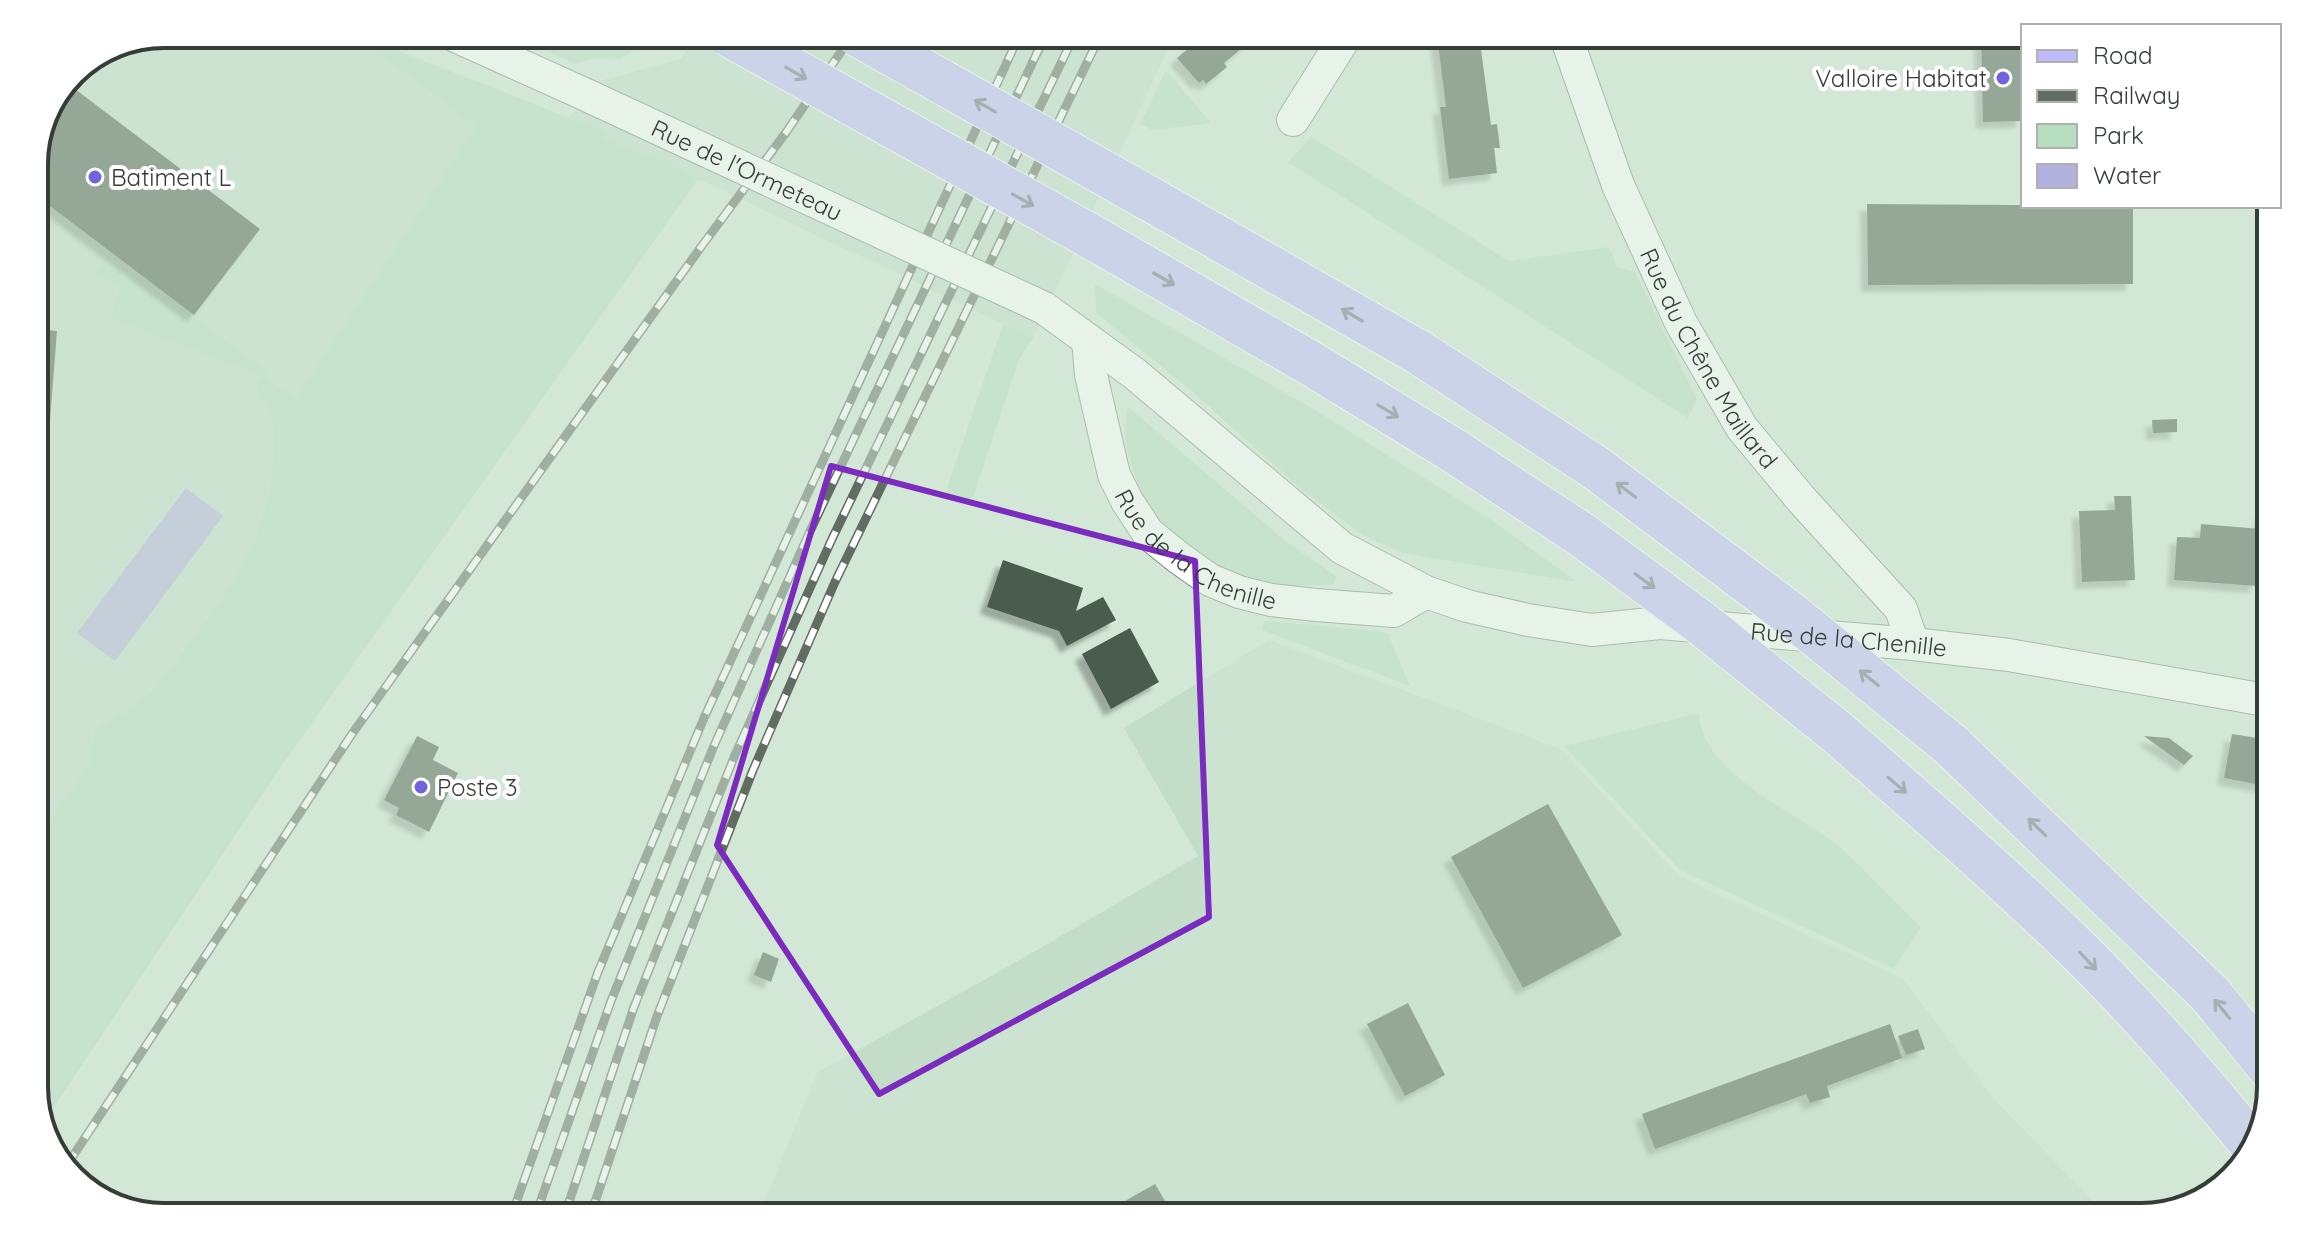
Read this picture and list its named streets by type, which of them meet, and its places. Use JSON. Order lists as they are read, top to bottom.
{
  "streets": {
    "street": ["Rue de l'Ormeteau", "Rue du Chêne Maillard", "Rue de la Chenille"]
  },
  "crossings": [
    ["Rue de l'Ormeteau", "Rue de la Chenille"],
    ["Rue du Chêne Maillard", "Rue de la Chenille"]
  ],
  "places": ["Valloire Habitat", "Batiment L", "Poste 3"],
  "legend": [
    "Road",
    "Railway",
    "Park",
    "Water"
  ]
}
